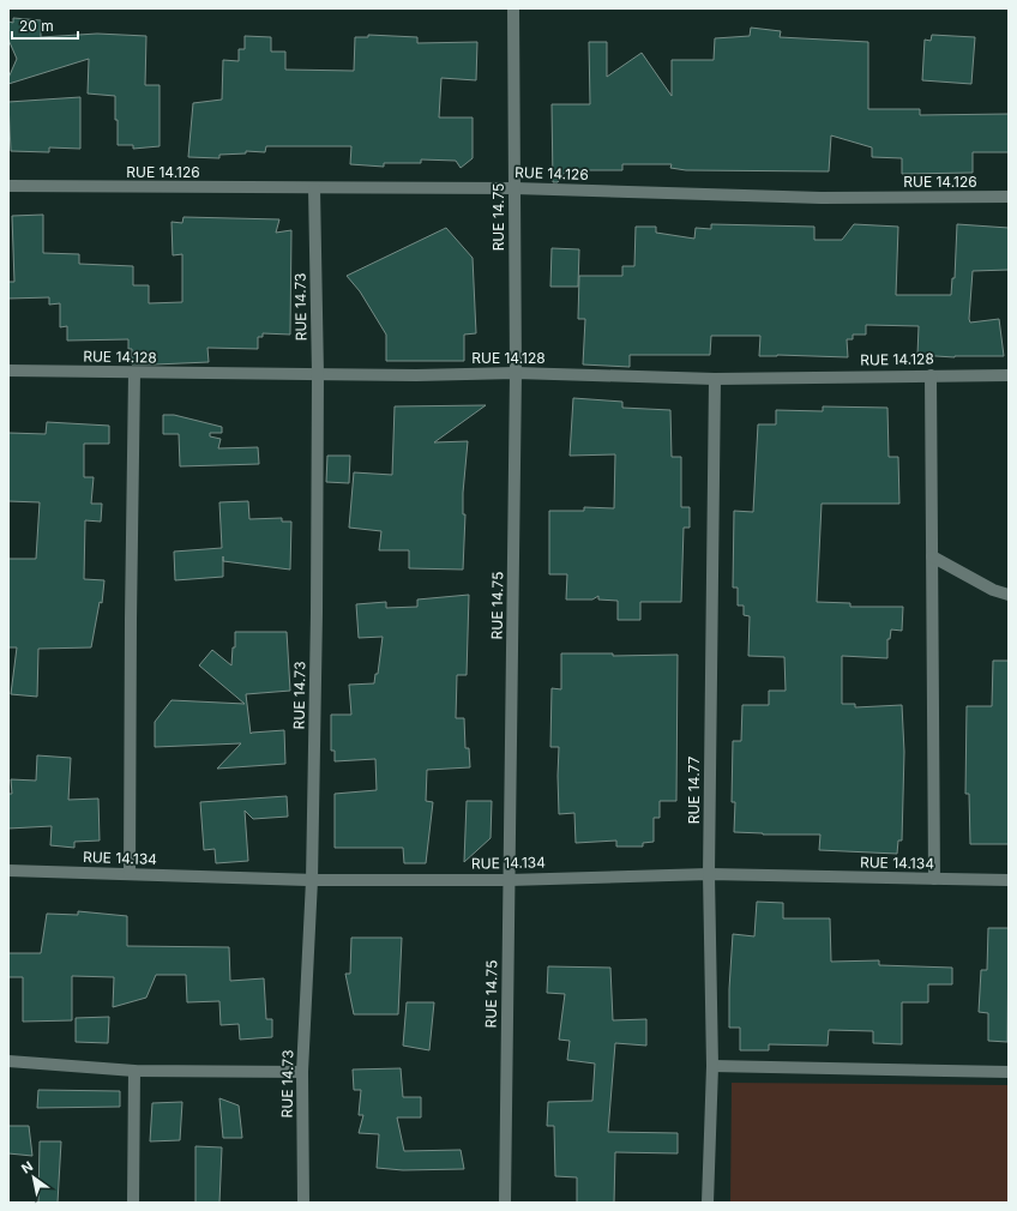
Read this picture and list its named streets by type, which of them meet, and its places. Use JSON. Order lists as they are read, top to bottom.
{
  "streets": {
    "street": [
      "RUE 14.126",
      "RUE 14.75",
      "RUE 14.73",
      "RUE 14.128",
      "RUE 14.77",
      "RUE 14.134"
    ]
  },
  "crossings": [
    ["RUE 14.126", "RUE 14.75"],
    ["RUE 14.126", "RUE 14.73"],
    ["RUE 14.75", "RUE 14.128"],
    ["RUE 14.75", "RUE 14.134"],
    ["RUE 14.73", "RUE 14.128"],
    ["RUE 14.73", "RUE 14.134"],
    ["RUE 14.128", "RUE 14.77"],
    ["RUE 14.77", "RUE 14.134"]
  ],
  "scale_bar": "20 m",
  "north": "top left"
}
